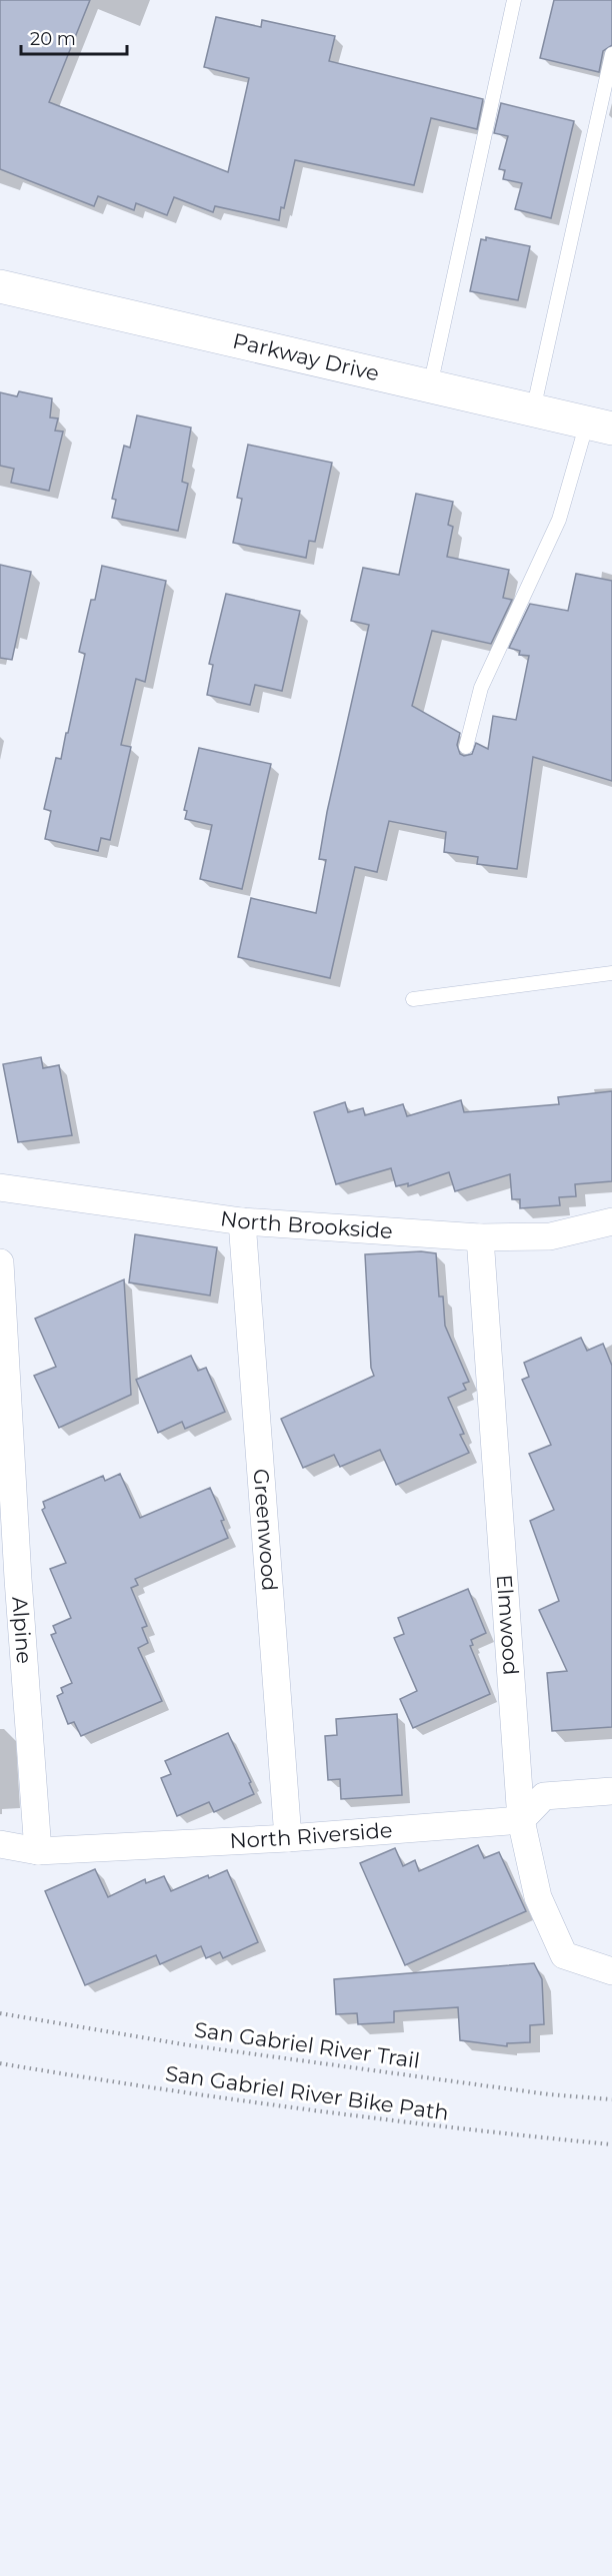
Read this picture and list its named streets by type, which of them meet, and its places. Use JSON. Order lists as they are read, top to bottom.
{
  "streets": {
    "street": [
      "Parkway Drive",
      "North Brookside",
      "Greenwood",
      "Elmwood",
      "Alpine",
      "North Riverside"
    ],
    "path": ["San Gabriel River Trail", "San Gabriel River Bike Path"]
  },
  "crossings": [
    ["North Brookside", "Greenwood"],
    ["North Brookside", "Elmwood"],
    ["Greenwood", "North Riverside"],
    ["Elmwood", "North Riverside"],
    ["Alpine", "North Riverside"]
  ],
  "scale_bar": "20 m"
}
